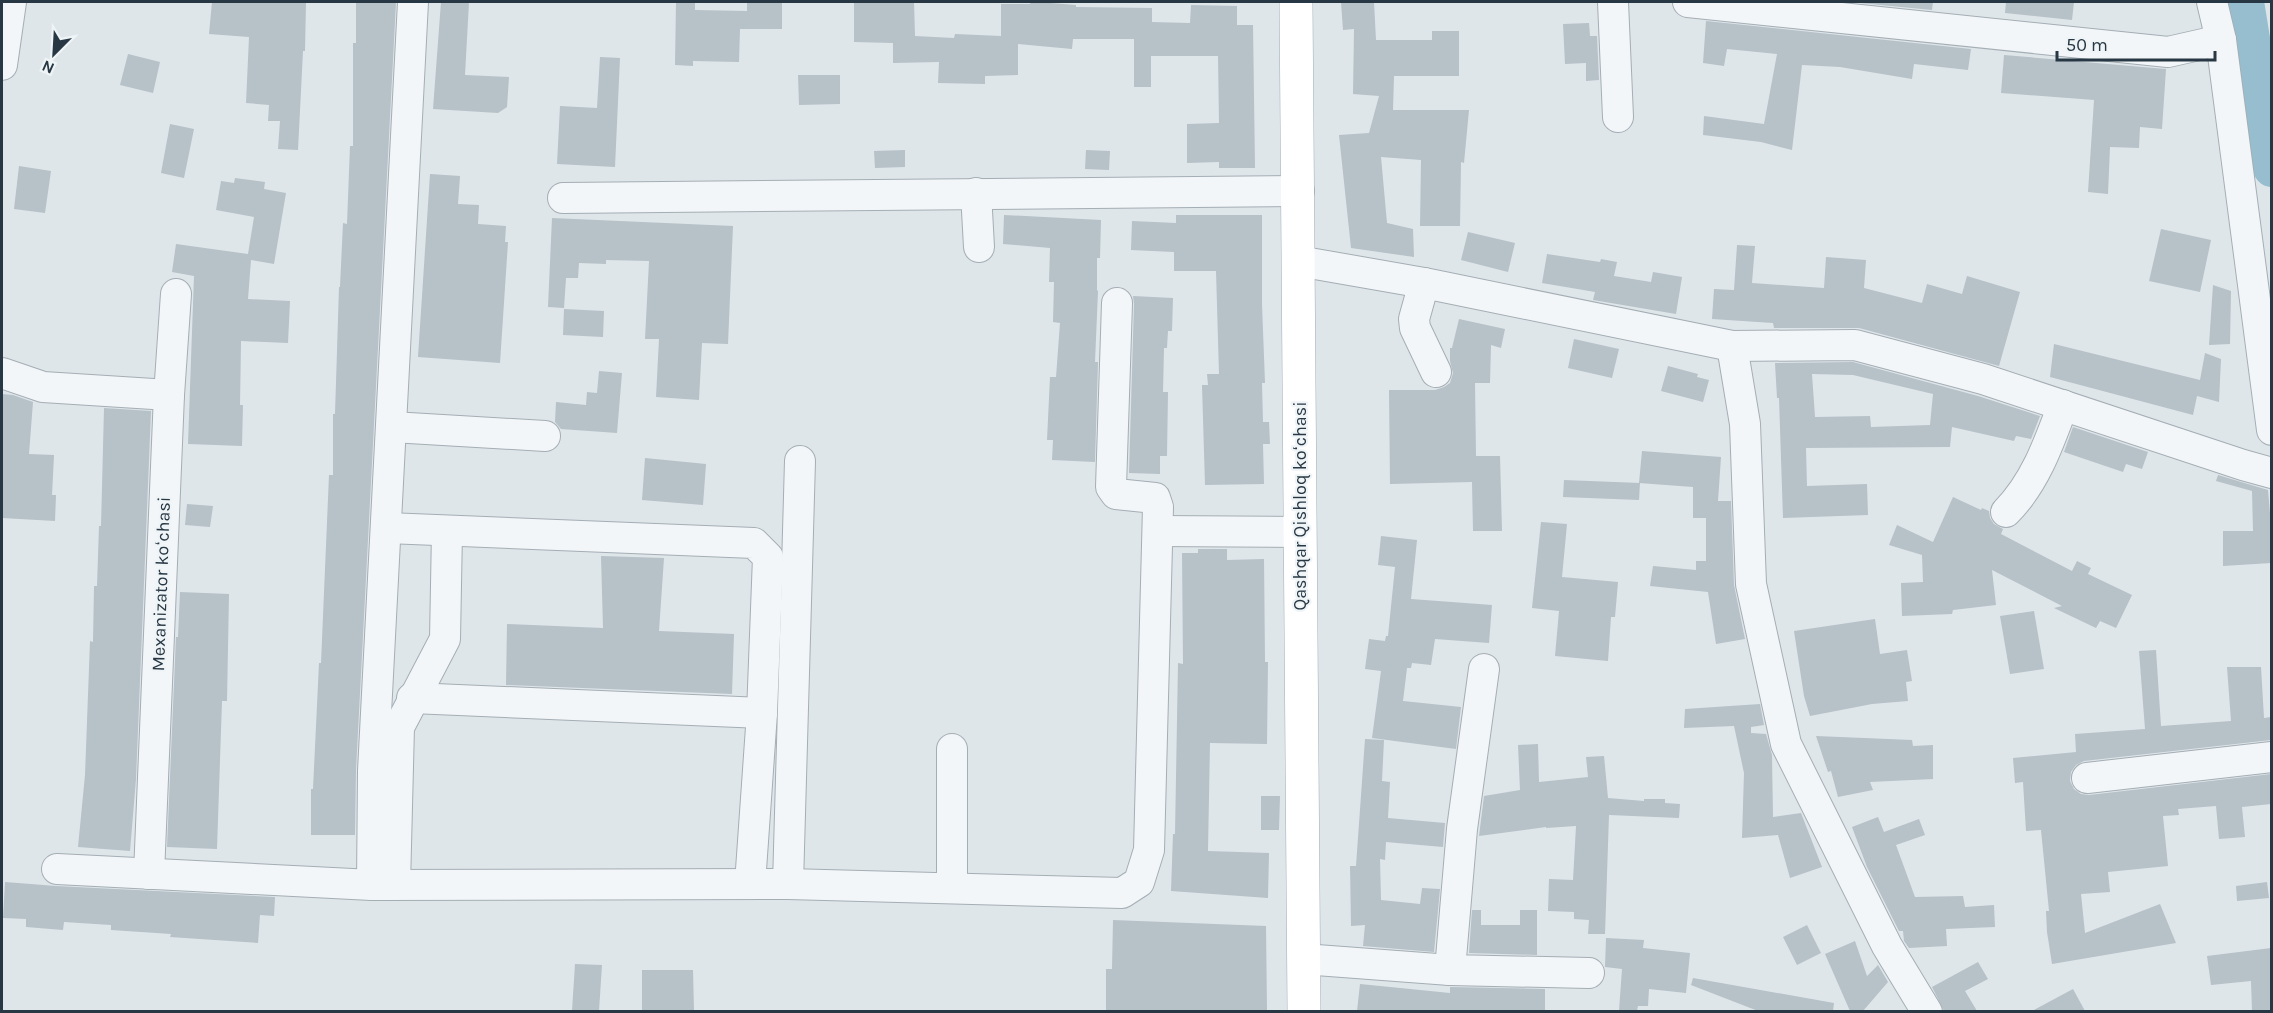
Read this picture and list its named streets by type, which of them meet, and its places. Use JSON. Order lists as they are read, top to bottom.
{
  "streets": {
    "main road": ["Qashqar Qishloq koʻchasi"],
    "street": ["Mexanizator koʻchasi"]
  },
  "scale_bar": "50 m",
  "north": "bottom left"
}
